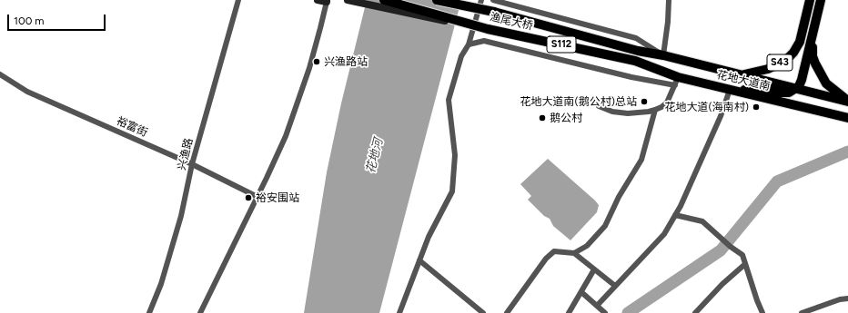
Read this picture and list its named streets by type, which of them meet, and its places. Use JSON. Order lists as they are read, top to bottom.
{
  "streets": {
    "main road": [
      "渔尾大桥",
      "S112",
      "S43",
      "花地大道南"
    ],
    "street": ["裕富街", "兴渔路"]
  },
  "crossings": [
    ["渔尾大桥", "花地大道南"],
    ["S112", "花地大道南"],
    ["S43", "花地大道南"],
    ["裕富街", "兴渔路"]
  ],
  "water": ["花地河"],
  "places": [
    "兴渔路站",
    "花地大道南(鹅公村)总站",
    "花地大道(海南村)",
    "鹅公村",
    "裕安围站"
  ],
  "scale_bar": "100 m"
}
